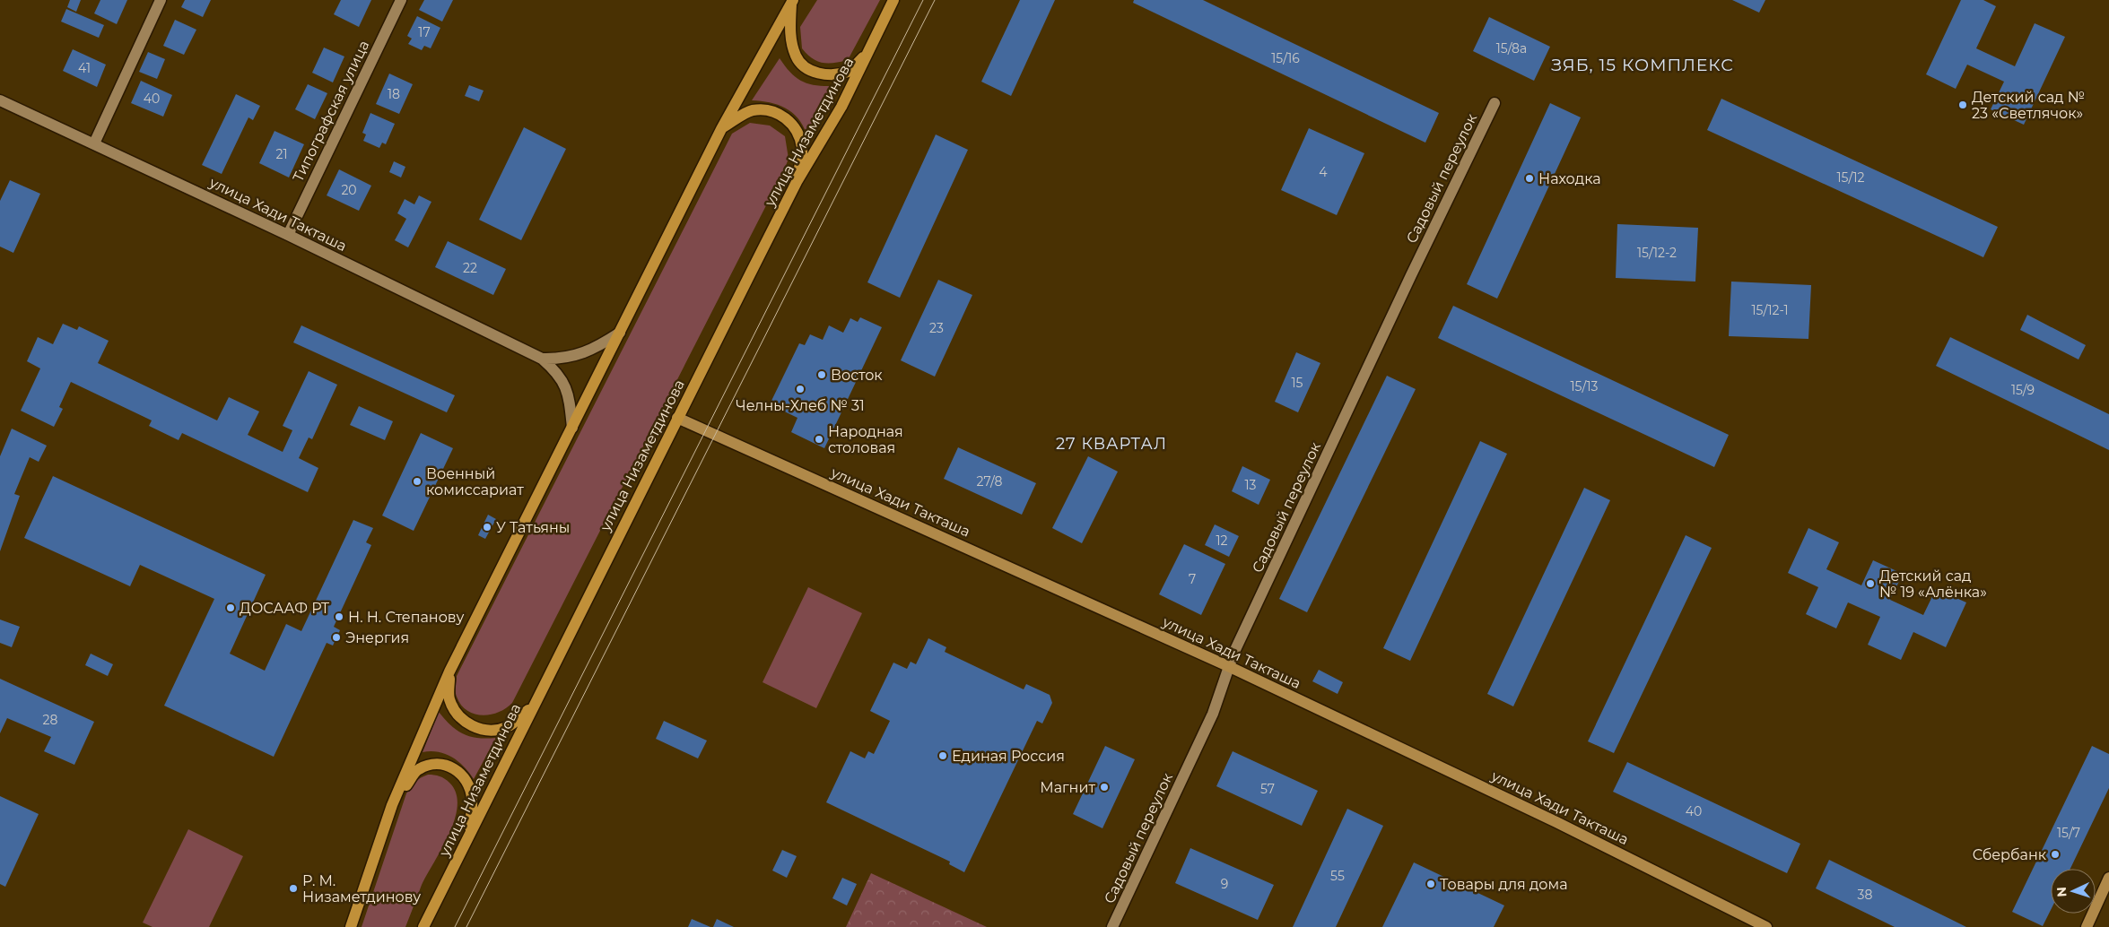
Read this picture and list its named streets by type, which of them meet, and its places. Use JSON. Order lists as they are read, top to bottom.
{
  "streets": {
    "main road": ["улица Низаметдинова", "улица Хади Такташа"],
    "street": ["Типографская улица", "Садовый переулок"]
  },
  "crossings": [
    ["Типографская улица", "улица Хади Такташа"],
    ["улица Низаметдинова", "улица Хади Такташа"],
    ["Садовый переулок", "улица Хади Такташа"]
  ],
  "districts": ["ЗЯБ, 15 КОМПЛЕКС", "27 КВАРТАЛ"],
  "places": [
    "Детский сад № 23 «Светлячок»",
    "Находка",
    "Восток",
    "Челны-Хлеб № 31",
    "Народная столовая",
    "Военный комиссариат",
    "У Татьяны",
    "Детский сад № 19 «Алёнка»",
    "ДОСААФ РТ",
    "Н. Н. Степанову",
    "Энергия",
    "Единая Россия",
    "Магнит",
    "Сбербанк",
    "Товары для дома",
    "Р. М. Низаметдинову"
  ],
  "house_numbers": [
    "17",
    "15/8а",
    "15/16",
    "41",
    "18",
    "40",
    "21",
    "4",
    "15/12",
    "20",
    "15/12-2",
    "22",
    "15/12-1",
    "23",
    "15",
    "15/13",
    "15/9",
    "27/8",
    "13",
    "12",
    "7",
    "28",
    "57",
    "40",
    "15/7",
    "55",
    "9",
    "38"
  ],
  "north": "left"
}
